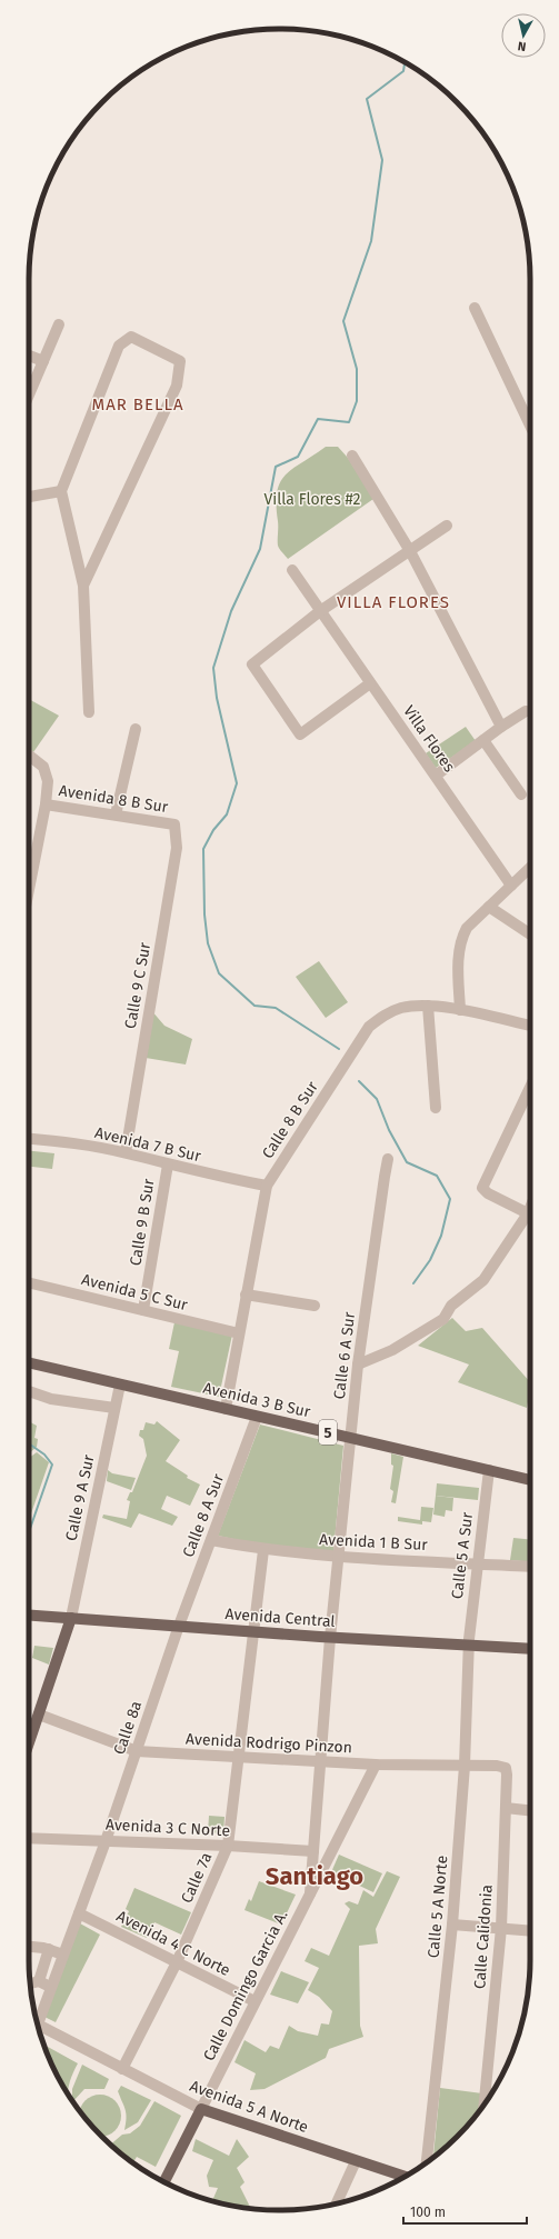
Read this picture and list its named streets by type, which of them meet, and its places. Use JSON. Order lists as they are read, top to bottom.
{
  "streets": {
    "main road": [
      "Avenida 3 B Sur",
      "5",
      "Avenida Central",
      "Calle Domingo Garcia A.",
      "Avenida 5 A Norte"
    ],
    "street": [
      "Villa Flores",
      "Avenida 8 B Sur",
      "Calle 9 C Sur",
      "Calle 8 B Sur",
      "Avenida 7 B Sur",
      "Calle 9 B Sur",
      "Avenida 5 C Sur",
      "Calle 6 A Sur",
      "Calle 9 A Sur",
      "Calle 8 A Sur",
      "Avenida 1 B Sur",
      "Calle 5 A Sur",
      "Calle 8a",
      "Avenida Rodrigo Pinzon",
      "Avenida 3 C Norte",
      "Calle 7a",
      "Calle 5 A Norte",
      "Calle Calidonia",
      "Avenida 4 C Norte"
    ]
  },
  "crossings": [
    ["Avenida 8 B Sur", "Calle 9 C Sur"],
    ["Calle 9 C Sur", "Avenida 7 B Sur"],
    ["Calle 8 B Sur", "Avenida 7 B Sur"],
    ["Calle 8 B Sur", "Avenida 5 C Sur"],
    ["Calle 8 B Sur", "Avenida 3 B Sur"],
    ["Avenida 7 B Sur", "Calle 9 B Sur"],
    ["Calle 9 B Sur", "Avenida 5 C Sur"],
    ["Calle 6 A Sur", "Avenida 3 B Sur"],
    ["Calle 6 A Sur", "Avenida 1 B Sur"],
    ["Calle 6 A Sur", "Avenida Central"],
    ["Calle 6 A Sur", "Calle Domingo Garcia A."],
    ["Avenida 3 B Sur", "Calle 9 A Sur"],
    ["Avenida 3 B Sur", "Calle 8 A Sur"],
    ["Avenida 3 B Sur", "Calle 5 A Sur"],
    ["Calle 9 A Sur", "Avenida Central"],
    ["Calle 8 A Sur", "Avenida 1 B Sur"],
    ["Calle 8 A Sur", "Avenida Central"],
    ["Calle 8 A Sur", "Calle 8a"],
    ["Avenida 1 B Sur", "Calle 5 A Sur"],
    ["Avenida 1 B Sur", "Calle 7a"],
    ["Calle 5 A Sur", "Avenida Central"],
    ["Calle 5 A Sur", "Calle 5 A Norte"],
    ["Avenida Central", "Calle 8a"],
    ["Avenida Central", "Calle 7a"],
    ["Avenida Central", "Calle 5 A Norte"],
    ["Avenida Central", "Calle Domingo Garcia A."],
    ["Calle 8a", "Avenida Rodrigo Pinzon"],
    ["Calle 8a", "Avenida 3 C Norte"],
    ["Calle 8a", "Avenida 4 C Norte"],
    ["Avenida Rodrigo Pinzon", "Calle 7a"],
    ["Avenida Rodrigo Pinzon", "Calle 5 A Norte"],
    ["Avenida Rodrigo Pinzon", "Calle Calidonia"],
    ["Avenida Rodrigo Pinzon", "Calle Domingo Garcia A."],
    ["Avenida 3 C Norte", "Calle 7a"],
    ["Avenida 3 C Norte", "Calle Domingo Garcia A."],
    ["Calle 7a", "Avenida 4 C Norte"],
    ["Calle 7a", "Avenida 5 A Norte"],
    ["Avenida 4 C Norte", "Calle Domingo Garcia A."],
    ["Calle Domingo Garcia A.", "Avenida 5 A Norte"]
  ],
  "districts": ["MAR BELLA", "VILLA FLORES", "Santiago"],
  "parks": ["Villa Flores #2"],
  "scale_bar": "100 m",
  "north": "bottom"
}
